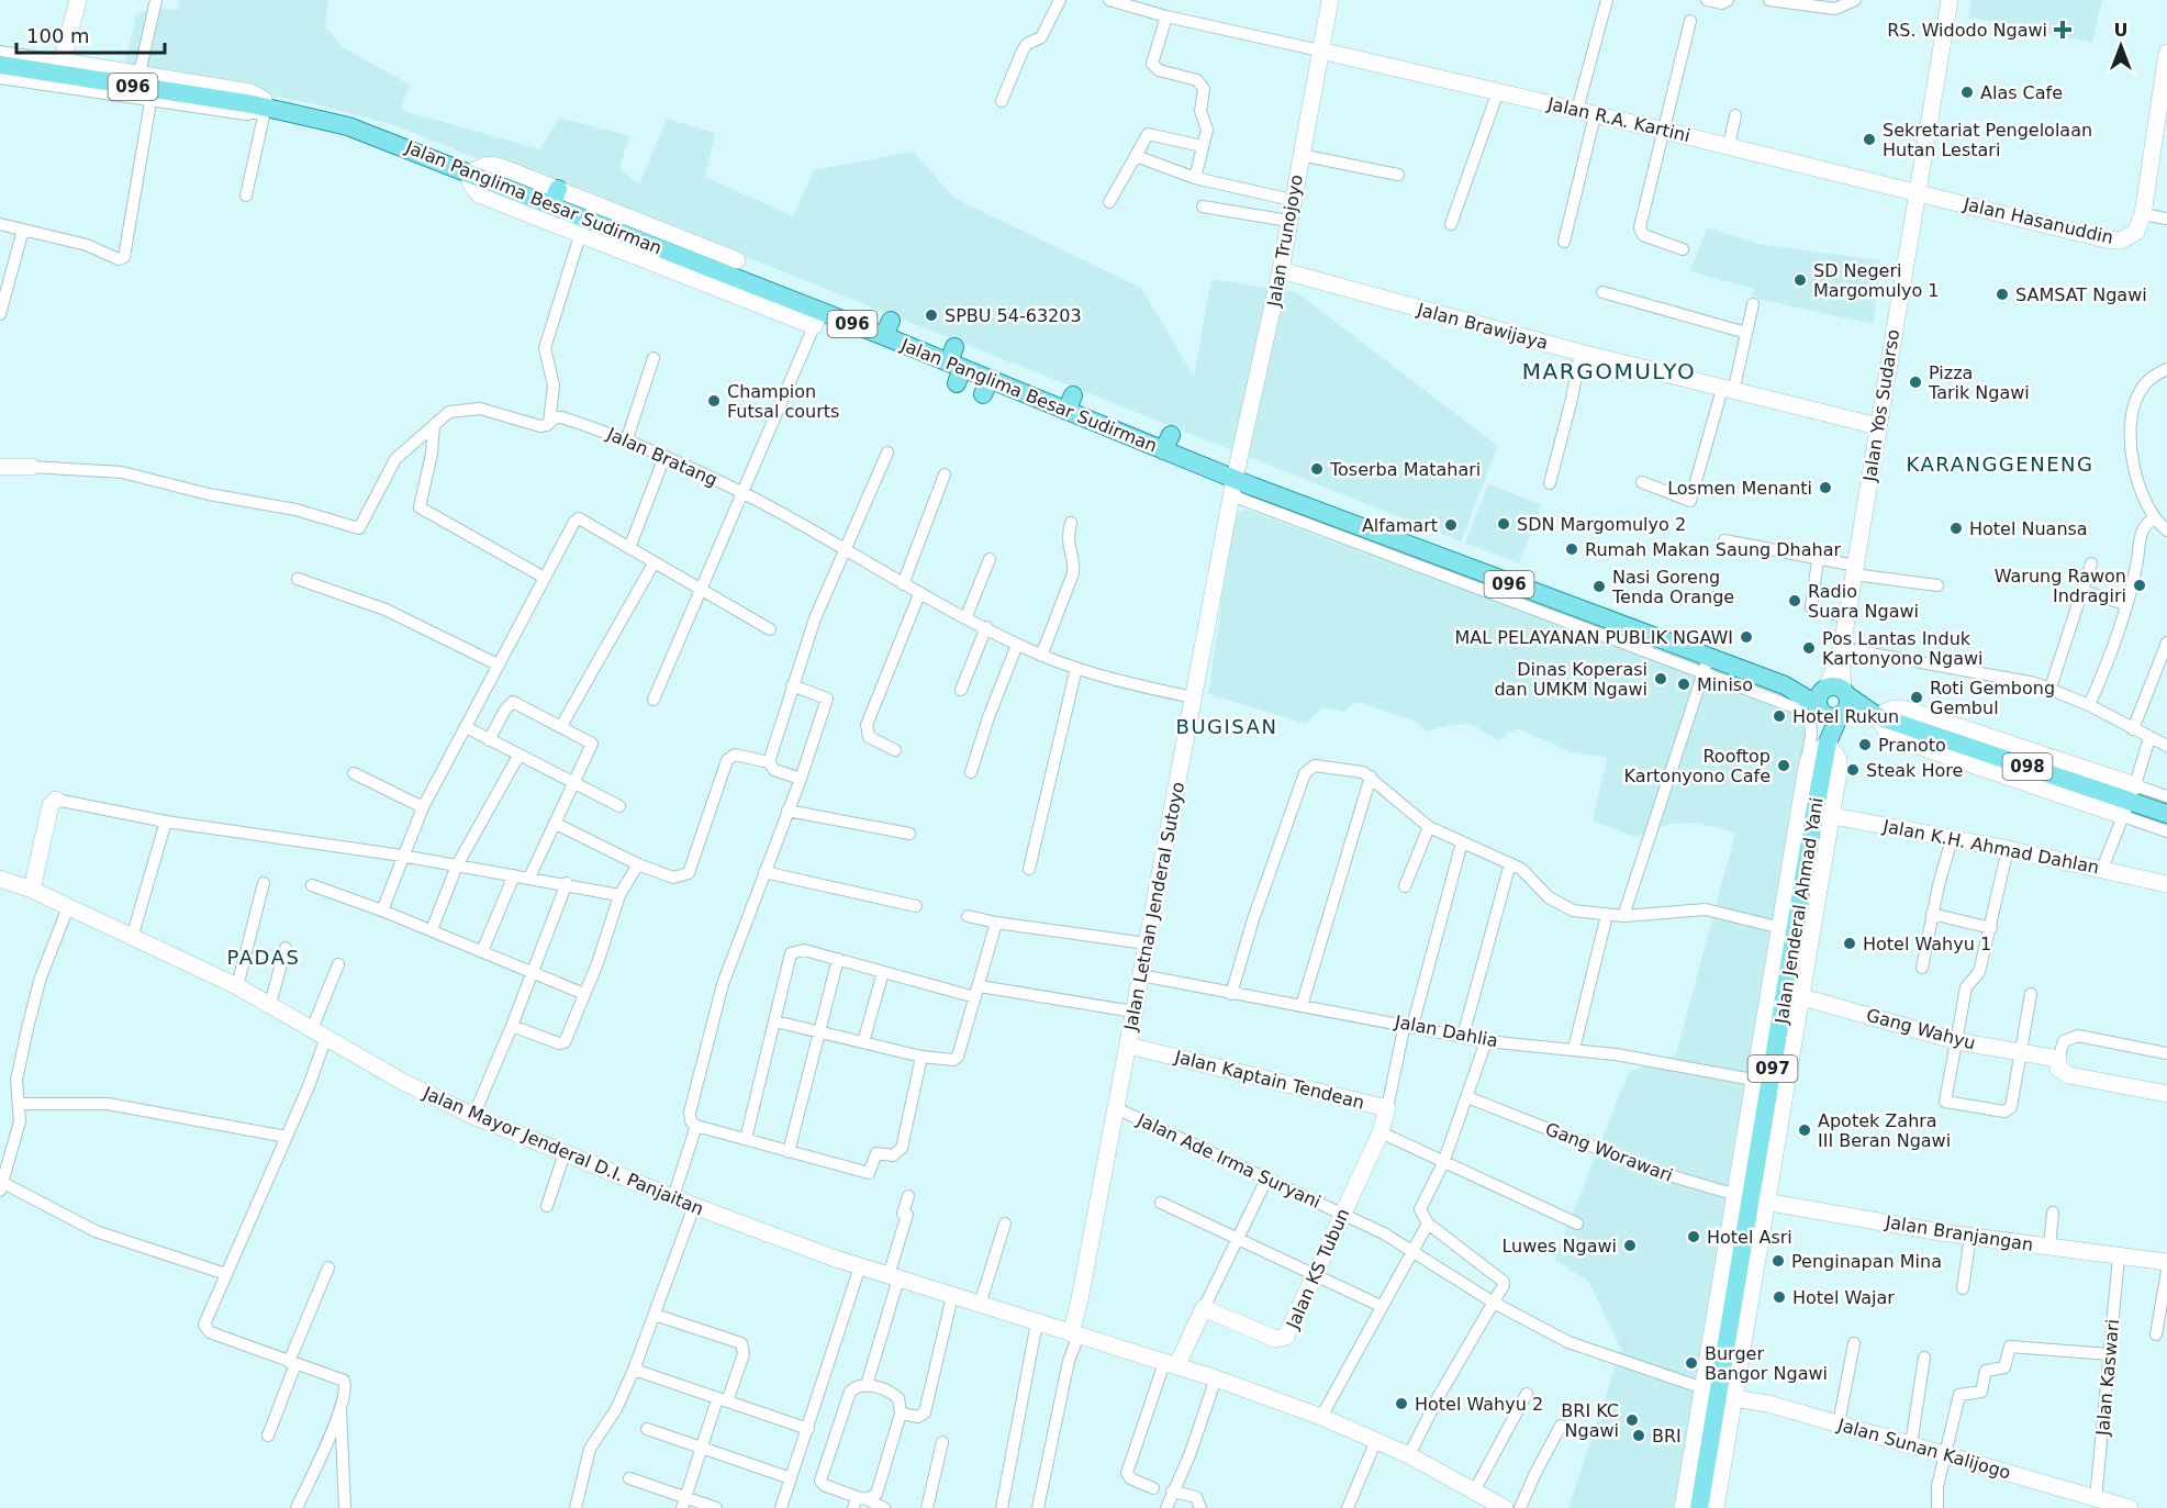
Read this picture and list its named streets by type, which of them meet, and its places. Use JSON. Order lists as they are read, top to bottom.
{
  "streets": {
    "main road": [
      "096",
      "Jalan Panglima Besar Sudirman",
      "098",
      "Jalan Jenderal Ahmad Yani",
      "097"
    ],
    "street": [
      "Jalan R.A. Kartini",
      "Jalan Hasanuddin",
      "Jalan Trunojoyo",
      "Jalan Brawijaya",
      "Jalan Yos Sudarso",
      "Jalan Bratang",
      "Jalan K.H. Ahmad Dahlan",
      "Jalan Letnan Jenderal Sutoyo",
      "Gang Wahyu",
      "Jalan Dahlia",
      "Jalan Kaptain Tendean",
      "Jalan Mayor Jenderal D.I. Panjaitan",
      "Gang Worawari",
      "Jalan Ade Irma Suryani",
      "Jalan Branjangan",
      "Jalan KS Tubun",
      "Jalan Kaswari",
      "Jalan Sunan Kalijogo"
    ]
  },
  "crossings": [
    ["Jalan R.A. Kartini", "Jalan Hasanuddin"],
    ["Jalan R.A. Kartini", "Jalan Trunojoyo"],
    ["Jalan R.A. Kartini", "Jalan Yos Sudarso"],
    ["Jalan Panglima Besar Sudirman", "Jalan Trunojoyo"],
    ["Jalan Panglima Besar Sudirman", "Jalan Yos Sudarso"],
    ["Jalan Panglima Besar Sudirman", "098"],
    ["Jalan Panglima Besar Sudirman", "Jalan Letnan Jenderal Sutoyo"],
    ["Jalan Panglima Besar Sudirman", "Jalan Jenderal Ahmad Yani"],
    ["Jalan Hasanuddin", "Jalan Yos Sudarso"],
    ["Jalan Trunojoyo", "Jalan Brawijaya"],
    ["Jalan Trunojoyo", "Jalan Letnan Jenderal Sutoyo"],
    ["Jalan Brawijaya", "Jalan Yos Sudarso"],
    ["Jalan Yos Sudarso", "098"],
    ["Jalan Yos Sudarso", "Jalan Jenderal Ahmad Yani"],
    ["Jalan Bratang", "Jalan Letnan Jenderal Sutoyo"],
    ["098", "Jalan Jenderal Ahmad Yani"],
    ["Jalan K.H. Ahmad Dahlan", "Jalan Jenderal Ahmad Yani"],
    ["Jalan Letnan Jenderal Sutoyo", "Jalan Dahlia"],
    ["Jalan Letnan Jenderal Sutoyo", "Jalan Kaptain Tendean"],
    ["Jalan Letnan Jenderal Sutoyo", "Jalan Mayor Jenderal D.I. Panjaitan"],
    ["Jalan Letnan Jenderal Sutoyo", "Jalan Ade Irma Suryani"],
    ["Jalan Jenderal Ahmad Yani", "Gang Wahyu"],
    ["Jalan Jenderal Ahmad Yani", "Jalan Dahlia"],
    ["Jalan Jenderal Ahmad Yani", "Gang Worawari"],
    ["Jalan Jenderal Ahmad Yani", "Jalan Ade Irma Suryani"],
    ["Jalan Jenderal Ahmad Yani", "Jalan Branjangan"],
    ["Jalan Jenderal Ahmad Yani", "Jalan Sunan Kalijogo"],
    ["Jalan Kaptain Tendean", "Jalan KS Tubun"],
    ["Gang Worawari", "Jalan Branjangan"],
    ["Jalan Ade Irma Suryani", "Jalan KS Tubun"],
    ["Jalan Ade Irma Suryani", "Jalan Sunan Kalijogo"],
    ["Jalan Branjangan", "Jalan Kaswari"],
    ["Jalan Kaswari", "Jalan Sunan Kalijogo"]
  ],
  "districts": [
    "MARGOMULYO",
    "KARANGGENENG",
    "BUGISAN",
    "PADAS"
  ],
  "places": {
    "health": ["RS. Widodo Ngawi"],
    "other": [
      "Alas Cafe",
      "Sekretariat Pengelolaan Hutan Lestari",
      "SD Negeri Margomulyo 1",
      "SAMSAT Ngawi",
      "SPBU 54-63203",
      "Pizza Tarik Ngawi",
      "Champion Futsal courts",
      "Toserba Matahari",
      "Losmen Menanti",
      "SDN Margomulyo 2",
      "Alfamart",
      "Hotel Nuansa",
      "Rumah Makan Saung Dhahar",
      "Warung Rawon Indragiri",
      "Nasi Goreng Tenda Orange",
      "Radio Suara Ngawi",
      "MAL PELAYANAN PUBLIK NGAWI",
      "Pos Lantas Induk Kartonyono Ngawi",
      "Dinas Koperasi dan UMKM Ngawi",
      "Miniso",
      "Roti Gembong Gembul",
      "Hotel Rukun",
      "Pranoto",
      "Rooftop Kartonyono Cafe",
      "Steak Hore",
      "Hotel Wahyu 1",
      "Apotek Zahra III Beran Ngawi",
      "Hotel Asri",
      "Luwes Ngawi",
      "Penginapan Mina",
      "Hotel Wajar",
      "Burger Bangor Ngawi",
      "Hotel Wahyu 2",
      "BRI KC Ngawi",
      "BRI"
    ]
  },
  "scale_bar": "100 m",
  "north": "top"
}
